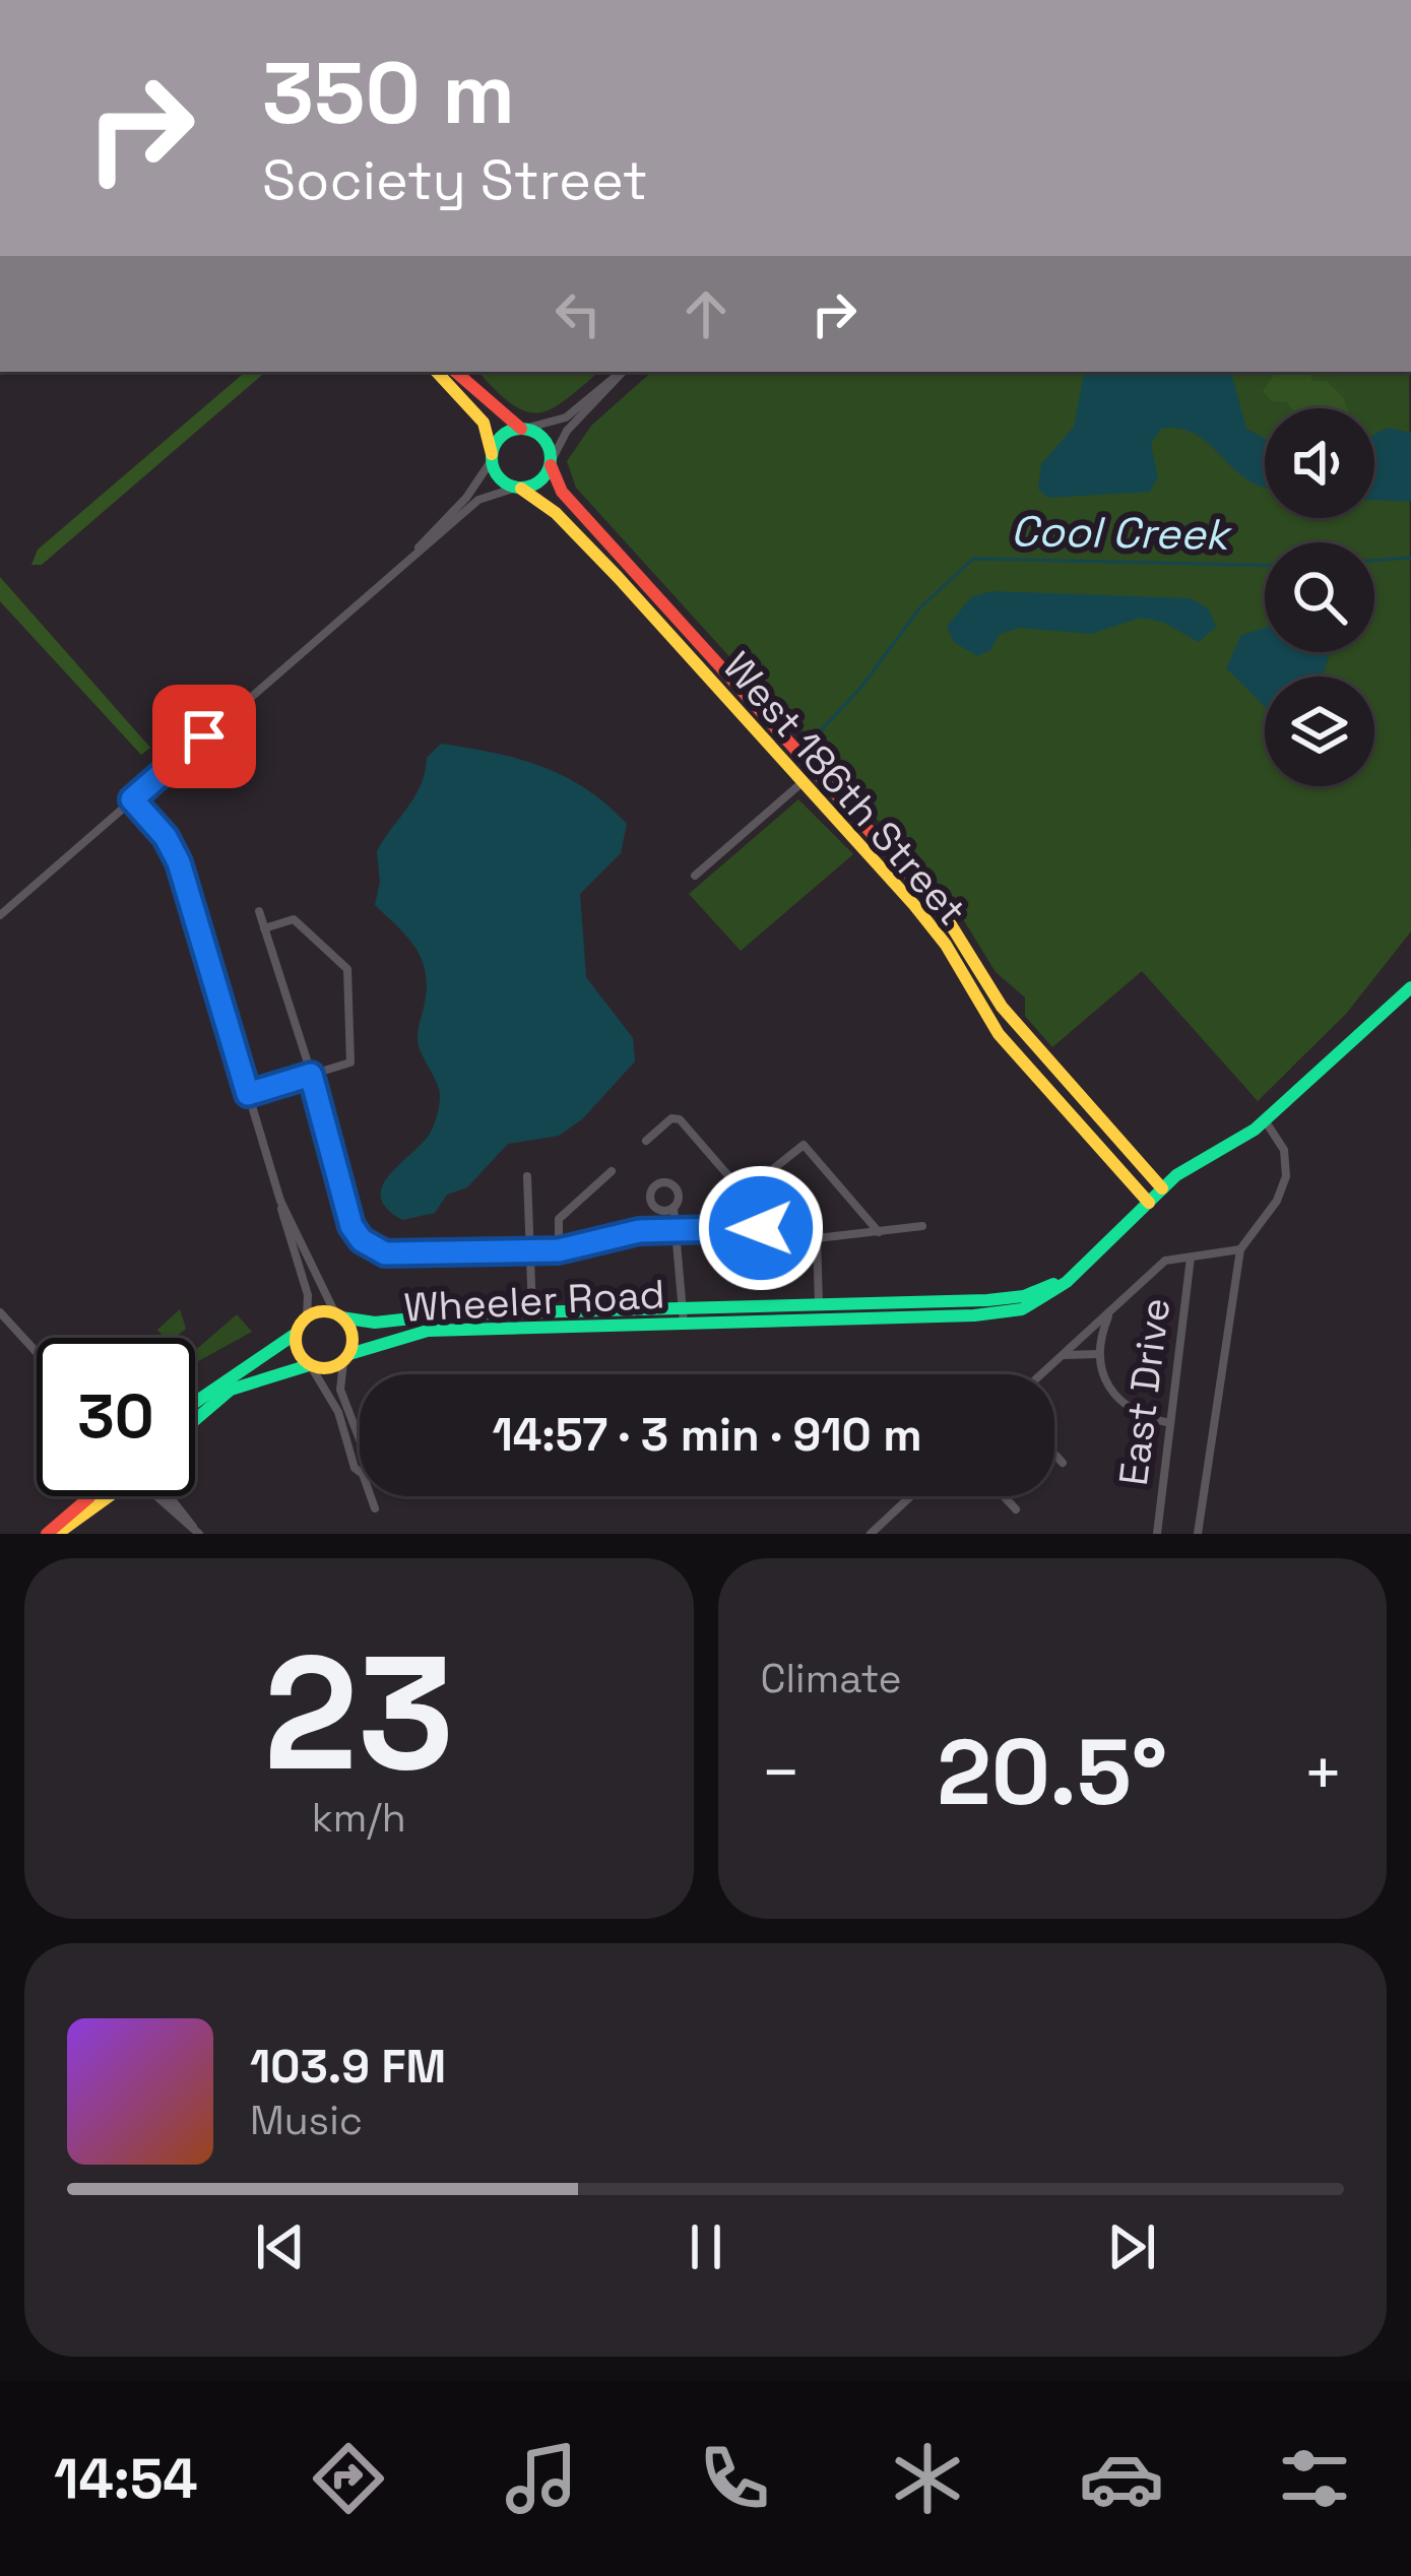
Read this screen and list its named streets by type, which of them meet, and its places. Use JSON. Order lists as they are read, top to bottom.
{
  "streets": {
    "street": ["West 186th Street", "Wheeler Road", "East Drive"]
  },
  "crossings": [
    ["West 186th Street", "Wheeler Road"]
  ],
  "water": ["Cool Creek"],
  "page": {
    "turn": ["350 m", "Society Street"],
    "limit": "30",
    "trip": "14:57 · 3 min · 910 m",
    "tile": [
      ["23", "km/h"],
      "Climate"
    ],
    "heat": ["−", "20.5°", "+"],
    "song": ["103.9 FM", "Music"],
    "tabs": "14:54"
  }
}
